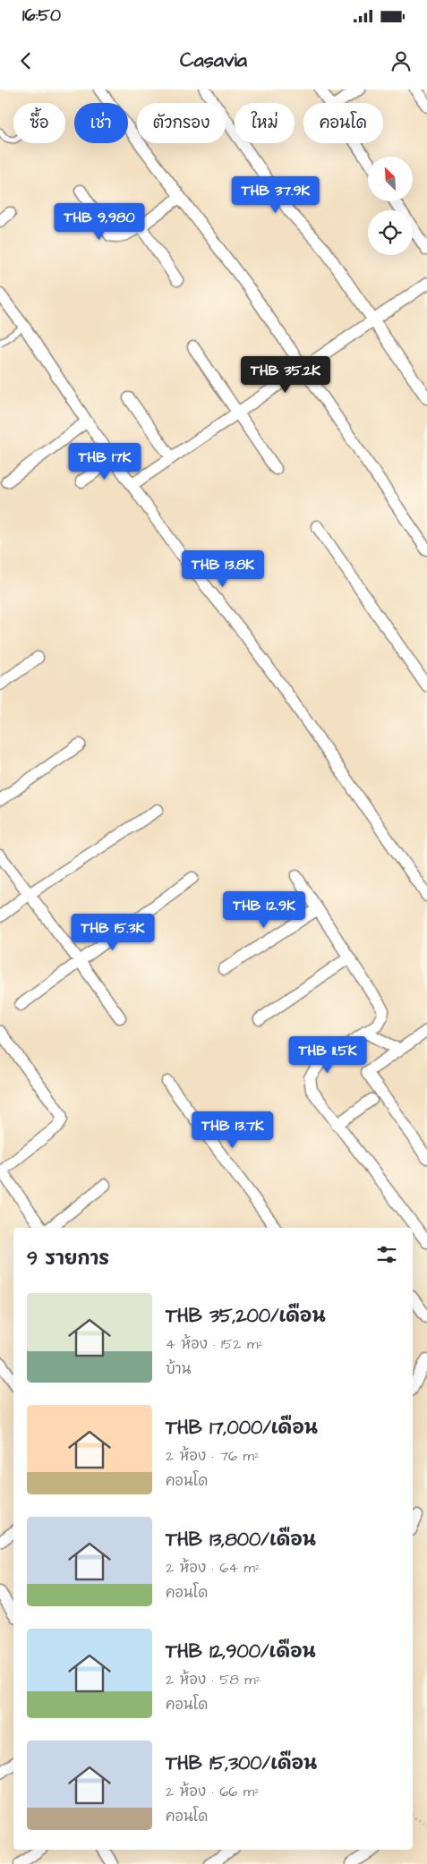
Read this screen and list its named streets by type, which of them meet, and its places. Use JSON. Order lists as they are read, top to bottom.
{
  "north": "top left",
  "page": {
    "status": "16:50",
    "header": "Casavia",
    "chip": [
      "ซื้อ",
      "เช่า",
      "ตัวกรอง",
      "ใหม่",
      "คอนโด"
    ],
    "price": [
      "THB 37.9K",
      "THB 9,980",
      "THB 35.2K",
      "THB 17K",
      "THB 13.8K",
      "THB 12.9K",
      "THB 15.3K",
      "THB 11.5K",
      "THB 13.7K"
    ],
    "heading": "9 รายการ",
    "list": [
      {
        "name": "THB 35,200/เดือน",
        "note": "4 ห้อง · 152 m² · บ้าน"
      },
      {
        "name": "THB 17,000/เดือน",
        "note": "2 ห้อง · 76 m² · คอนโด"
      },
      {
        "name": "THB 13,800/เดือน",
        "note": "2 ห้อง · 64 m² · คอนโด"
      },
      {
        "name": "THB 12,900/เดือน",
        "note": "2 ห้อง · 58 m² · คอนโด"
      },
      {
        "name": "THB 15,300/เดือน",
        "note": "2 ห้อง · 66 m² · คอนโด"
      }
    ]
  }
}
